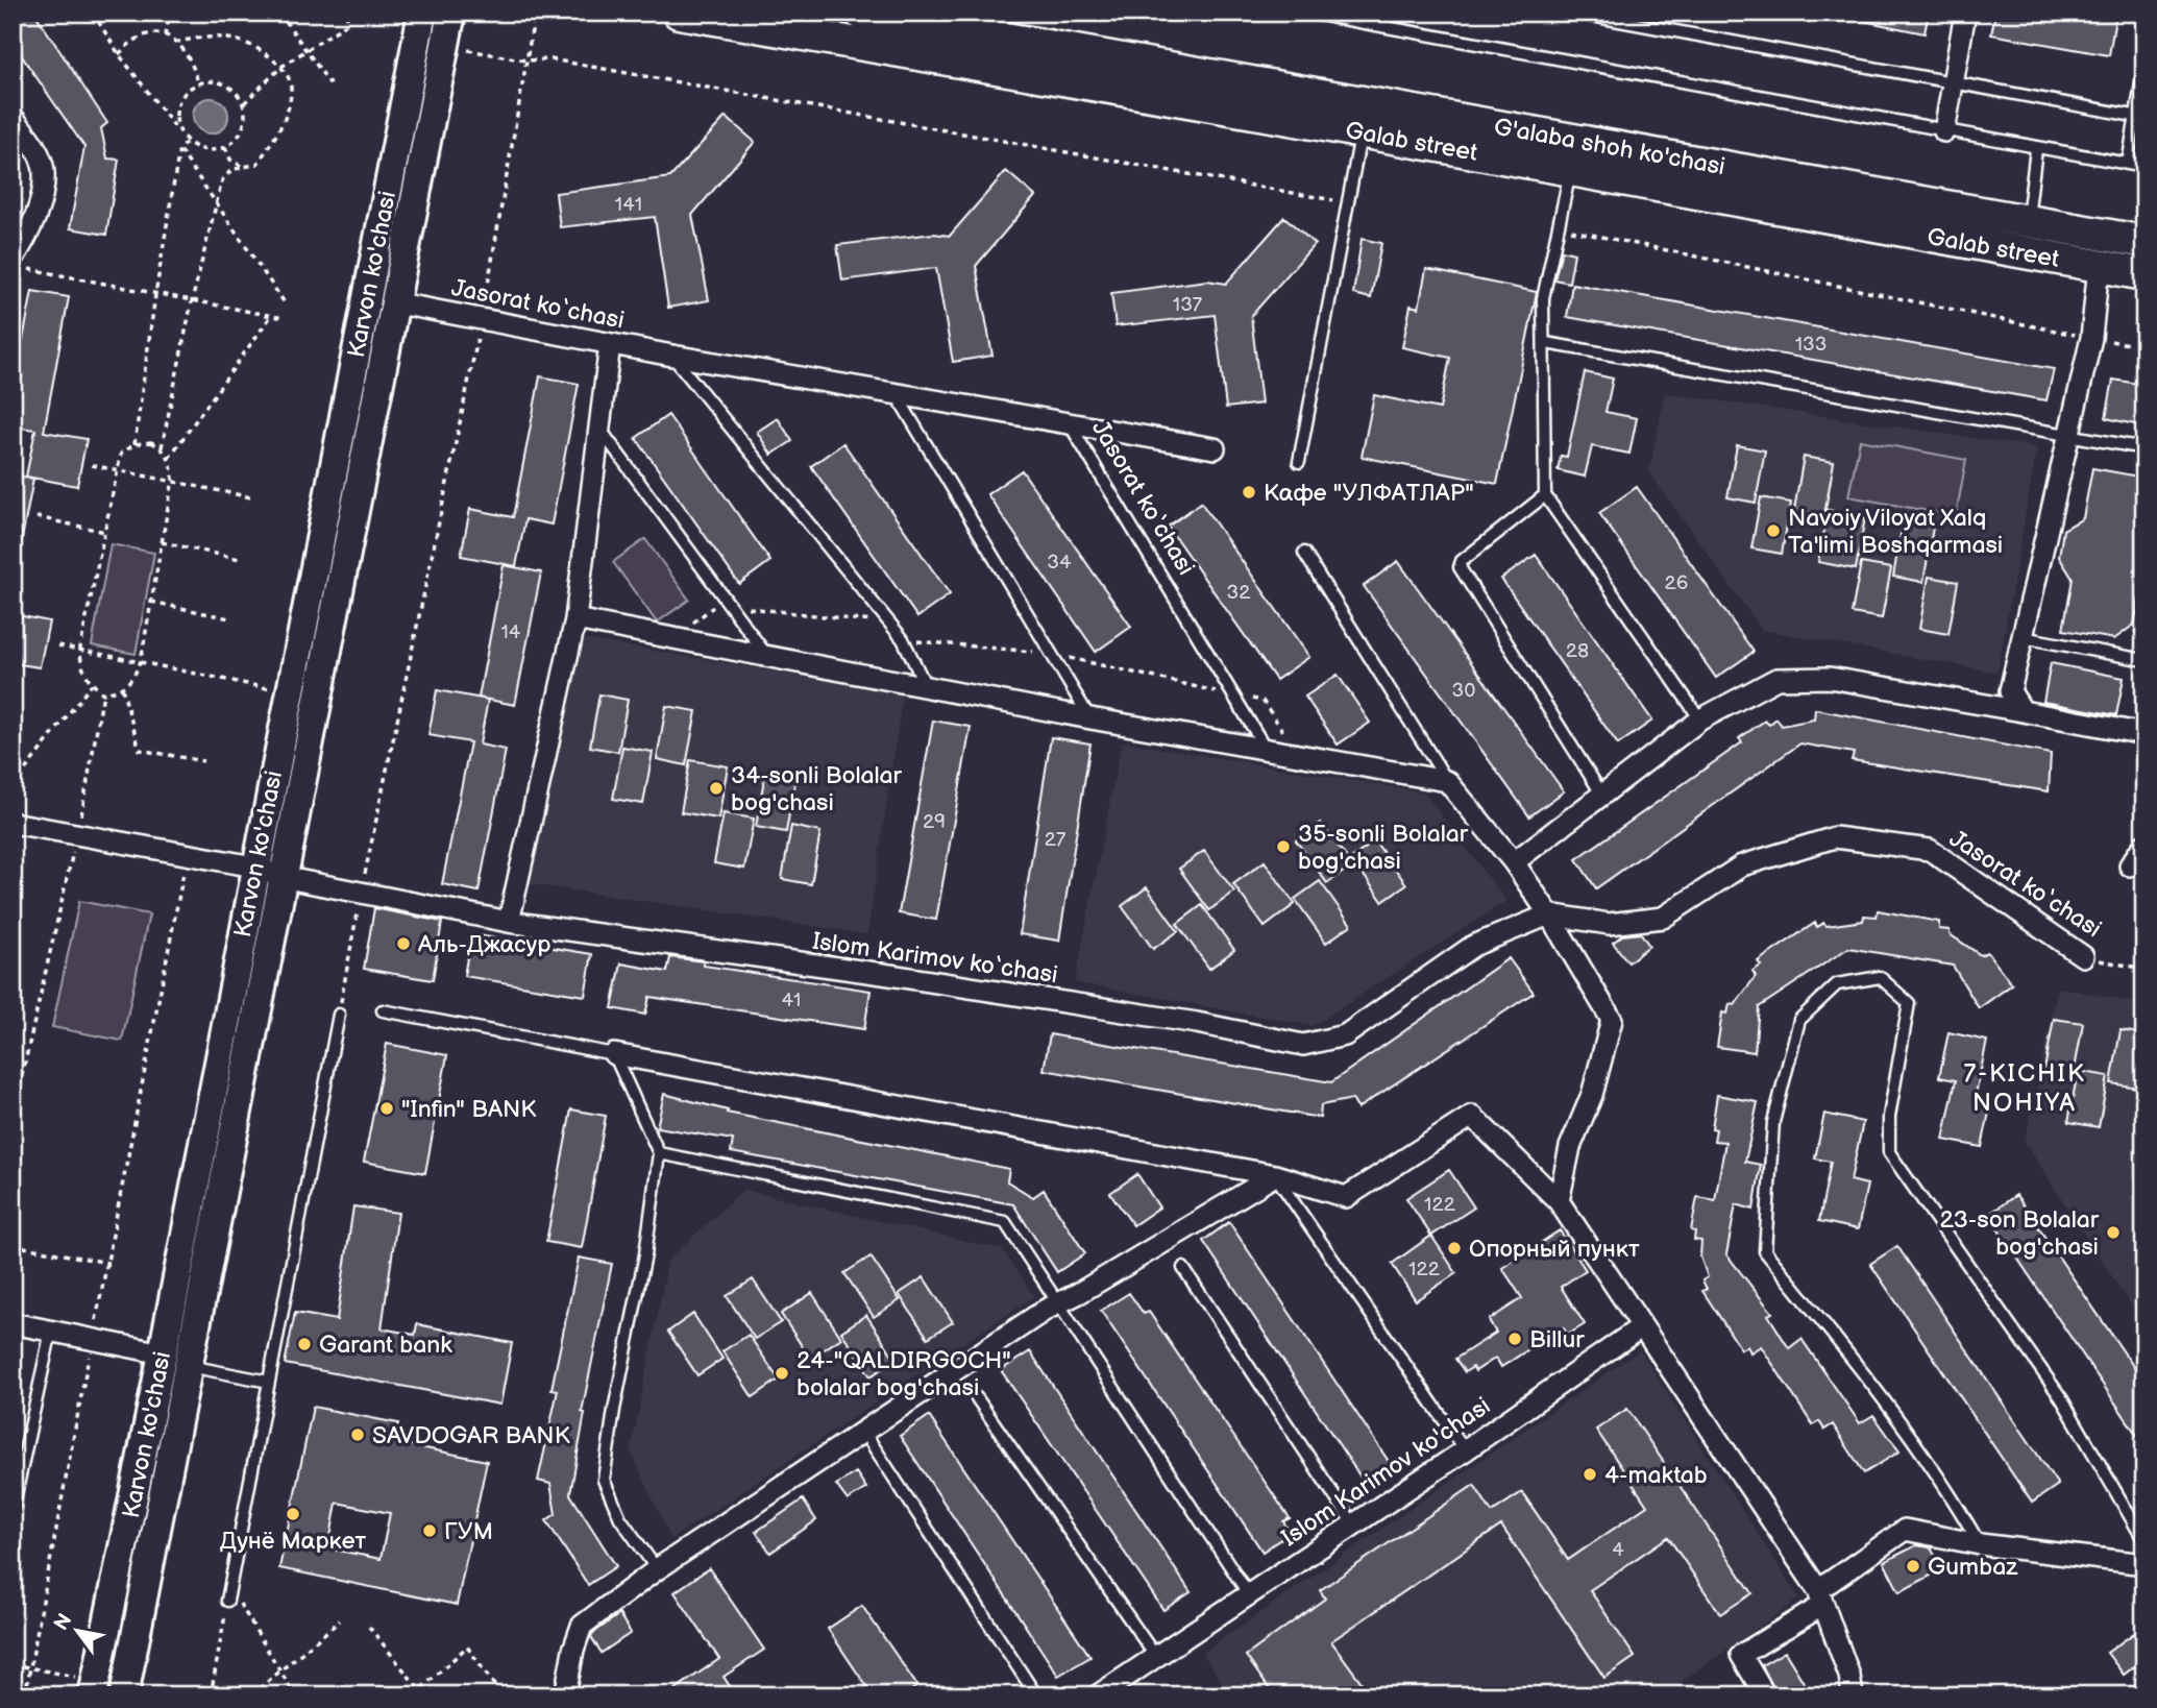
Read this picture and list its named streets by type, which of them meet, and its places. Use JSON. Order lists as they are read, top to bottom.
{
  "streets": {
    "main road": ["Galab street", "G'alaba shoh ko'chasi", "Karvon ko'chasi"],
    "street": ["Jasorat ko‘chasi", "Islom Karimov ko‘chasi", "Islom Karimov ko'chasi"]
  },
  "crossings": [
    ["Karvon ko'chasi", "Islom Karimov ko‘chasi"],
    ["Jasorat ko‘chasi", "Islom Karimov ko‘chasi"]
  ],
  "districts": ["7-KICHIK NOHIYA"],
  "places": [
    "Кафе \"УЛФАТЛАР\"",
    "Navoiy Viloyat Xalq Ta'limi Boshqarmasi",
    "34-sonli Bolalar bog'chasi",
    "35-sonli Bolalar bog'chasi",
    "Аль-Джасур",
    "\"Infin\" BANK",
    "23-son Bolalar bog'chasi",
    "Опорный пункт",
    "Billur",
    "Garant bank",
    "24-\"QALDIRGOCH\" bolalar bog'chasi",
    "SAVDOGAR BANK",
    "4-maktab",
    "Дунё Маркет",
    "ГУМ",
    "Gumbaz"
  ],
  "house_numbers": [
    "141",
    "137",
    "133",
    "34",
    "26",
    "32",
    "14",
    "28",
    "30",
    "29",
    "27",
    "41",
    "122",
    "122",
    "4"
  ],
  "north": "top left"
}
